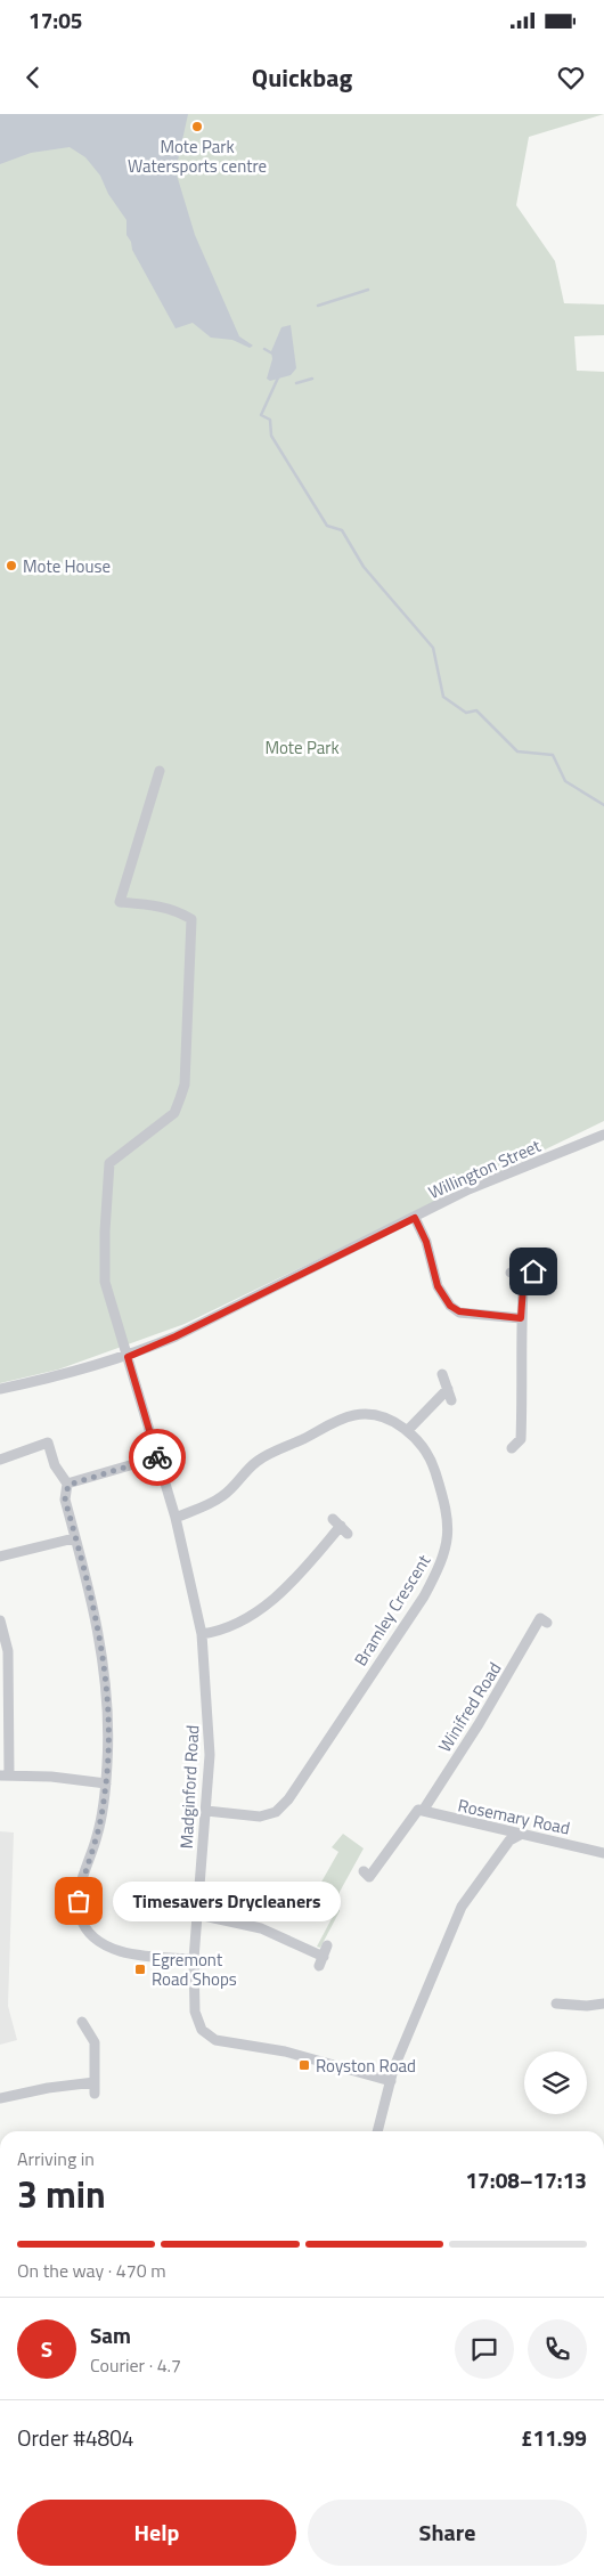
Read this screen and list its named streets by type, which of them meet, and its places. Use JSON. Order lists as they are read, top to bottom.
{
  "streets": {
    "street": [
      "Willington Street",
      "Bramley Crescent",
      "Winifred Road",
      "Madginford Road",
      "Rosemary Road"
    ]
  },
  "crossings": [
    ["Willington Street", "Madginford Road"],
    ["Bramley Crescent", "Madginford Road"],
    ["Winifred Road", "Rosemary Road"]
  ],
  "parks": ["Mote Park"],
  "places": {
    "other": ["Mote Park Watersports centre", "Mote House", "Timesavers Drycleaners"],
    "transit": ["Egremont Road Shops", "Royston Road"]
  },
  "page": {
    "status": "17:05",
    "header": "Quickbag",
    "bubble": "Timesavers Drycleaners",
    "heading": ["3 min", "Arriving in", "17:08–17:13"],
    "panel": [
      "Sam",
      "Courier · 4.7",
      "Order #4804",
      "£11.99"
    ],
    "bar": "On the way · 470 m",
    "round": "S",
    "buttons": ["Help", "Share"]
  }
}
